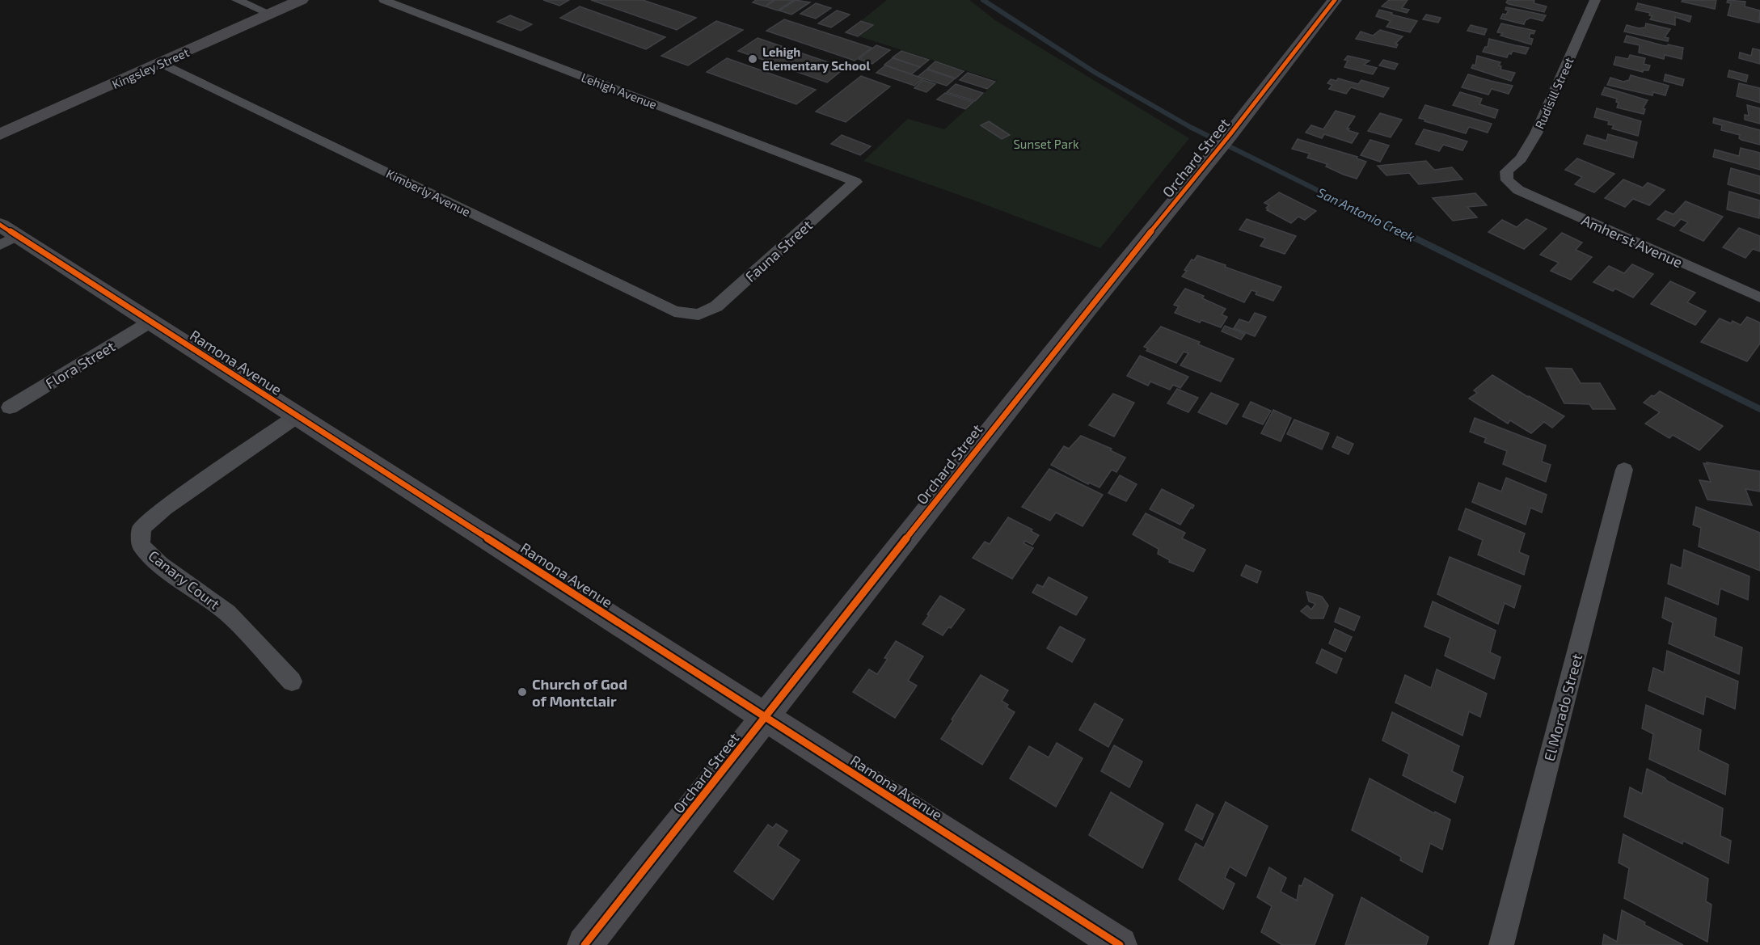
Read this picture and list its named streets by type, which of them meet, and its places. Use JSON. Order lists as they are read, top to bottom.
{
  "streets": {
    "street": [
      "Kingsley Street",
      "Lehigh Avenue",
      "Rudisill Street",
      "Orchard Street",
      "Kimberly Avenue",
      "Amherst Avenue",
      "Fauna Street",
      "Ramona Avenue",
      "Flora Street",
      "Canary Court",
      "El Morado Street"
    ]
  },
  "crossings": [
    ["Kingsley Street", "Kimberly Avenue"],
    ["Lehigh Avenue", "Fauna Street"],
    ["Rudisill Street", "Amherst Avenue"],
    ["Orchard Street", "Ramona Avenue"],
    ["Kimberly Avenue", "Fauna Street"],
    ["Ramona Avenue", "Flora Street"],
    ["Ramona Avenue", "Canary Court"]
  ],
  "water": ["San Antonio Creek"],
  "parks": ["Sunset Park"],
  "places": ["Lehigh Elementary School", "Church of God of Montclair"]
}
